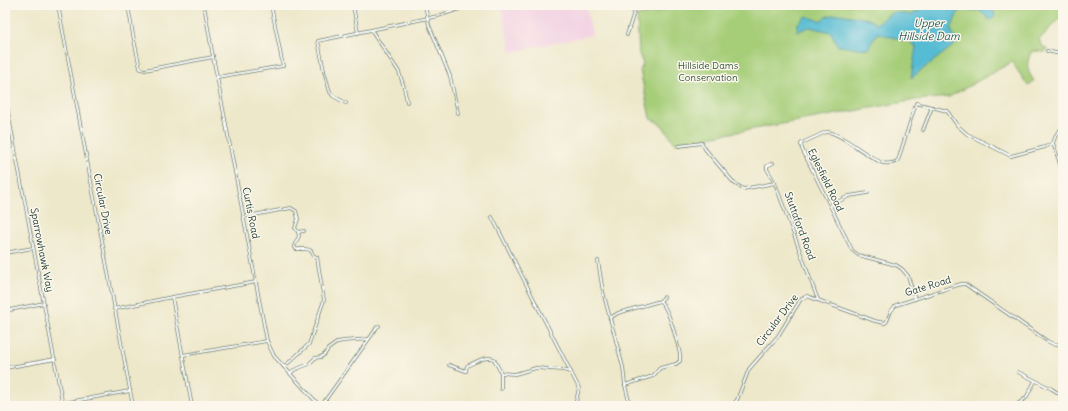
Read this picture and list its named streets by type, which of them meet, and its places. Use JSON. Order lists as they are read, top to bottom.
{
  "streets": {
    "street": [
      "Eglesfield Road",
      "Circular Drive",
      "Curtis Road",
      "Stuttaford Road",
      "Sparrowhawk Way",
      "Gate Road"
    ]
  },
  "crossings": [
    ["Eglesfield Road", "Gate Road"],
    ["Circular Drive", "Stuttaford Road"],
    ["Circular Drive", "Gate Road"],
    ["Stuttaford Road", "Gate Road"]
  ],
  "water": ["Upper Hillside Dam"],
  "parks": ["Hillside Dams Conservation"]
}
